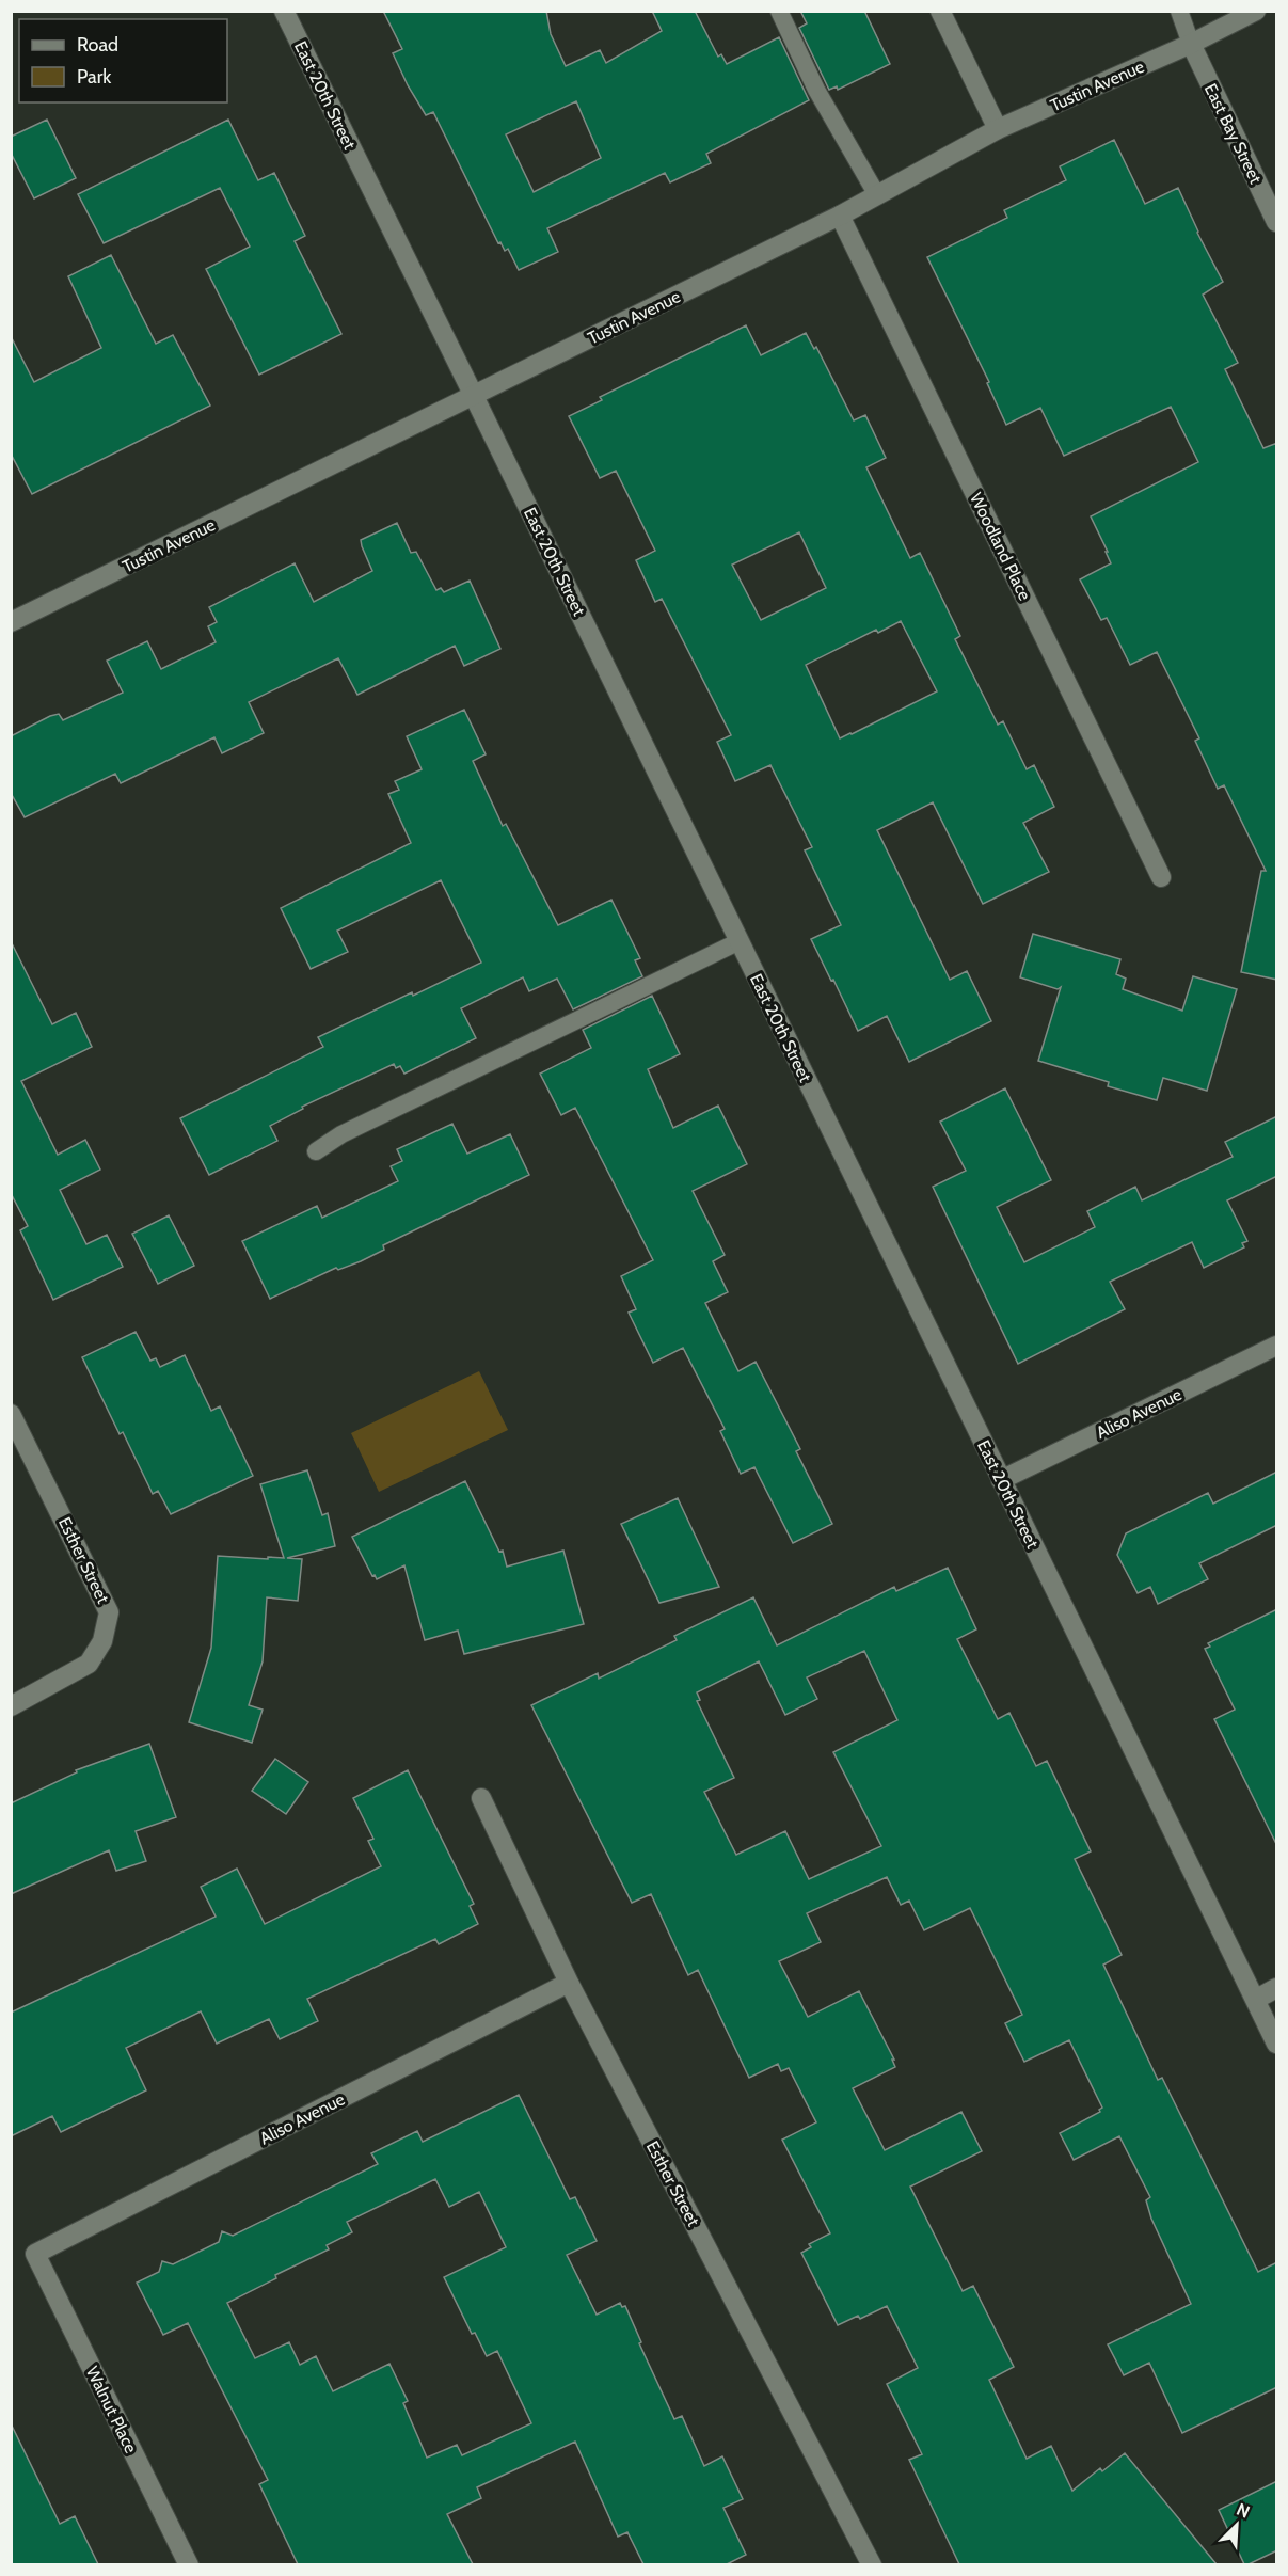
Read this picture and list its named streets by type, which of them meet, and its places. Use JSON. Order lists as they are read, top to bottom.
{
  "streets": {
    "street": [
      "Tustin Avenue",
      "East 20th Street",
      "East Bay Street",
      "Woodland Place",
      "Aliso Avenue",
      "Esther Street",
      "Walnut Place"
    ]
  },
  "crossings": [
    ["Tustin Avenue", "East 20th Street"],
    ["Tustin Avenue", "East Bay Street"],
    ["Tustin Avenue", "Woodland Place"],
    ["East 20th Street", "Aliso Avenue"],
    ["Aliso Avenue", "Esther Street"],
    ["Aliso Avenue", "Walnut Place"]
  ],
  "legend": ["Road", "Park"],
  "north": "top right"
}
